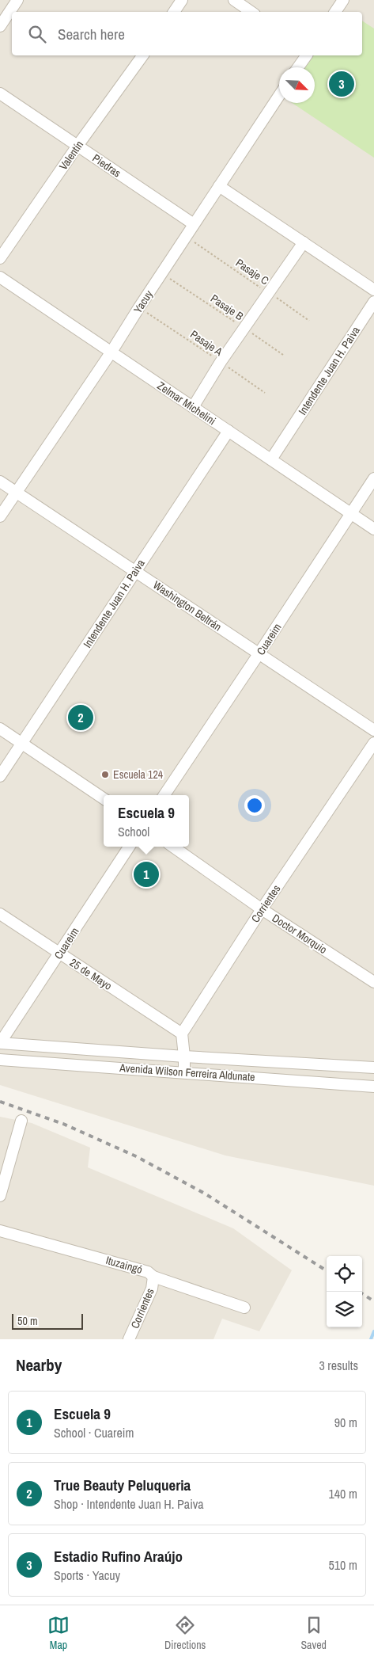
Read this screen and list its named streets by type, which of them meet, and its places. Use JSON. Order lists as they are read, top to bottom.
{
  "streets": {
    "street": [
      "Valentín",
      "Piedras",
      "Yacuy",
      "Intendente Juan H. Paiva",
      "Zelmar Michelini",
      "Washington Beltrán",
      "Cuareim",
      "Corrientes",
      "Doctor Morquio",
      "25 de Mayo",
      "Avenida Wilson Ferreira Aldunate",
      "Ituzaingó"
    ],
    "path": ["Pasaje C", "Pasaje B", "Pasaje A"]
  },
  "crossings": [
    ["Valentín", "Piedras"],
    ["Piedras", "Yacuy"],
    ["Pasaje C", "Yacuy"],
    ["Yacuy", "Pasaje B"],
    ["Yacuy", "Pasaje A"],
    ["Yacuy", "Zelmar Michelini"],
    ["Yacuy", "Washington Beltrán"],
    ["Intendente Juan H. Paiva", "Zelmar Michelini"],
    ["Intendente Juan H. Paiva", "Washington Beltrán"],
    ["Zelmar Michelini", "Cuareim"],
    ["Washington Beltrán", "Cuareim"],
    ["Cuareim", "25 de Mayo"],
    ["Cuareim", "Avenida Wilson Ferreira Aldunate"],
    ["Corrientes", "Doctor Morquio"],
    ["Corrientes", "25 de Mayo"],
    ["Corrientes", "Ituzaingó"]
  ],
  "places": ["Escuela 124"],
  "scale_bar": "50 m",
  "north": "bottom right",
  "page": {
    "search": "Search here",
    "pins": ["3", "2", "1"],
    "popup": ["Escuela 9", "School"],
    "scale": "50 m",
    "heading": ["Nearby", "3 results"],
    "list": [
      {
        "mark": "1",
        "name": "Escuela 9",
        "note": "School · Cuareim",
        "value": "90 m"
      },
      {
        "mark": "2",
        "name": "True Beauty Peluqueria",
        "note": "Shop · Intendente Juan H. Paiva",
        "value": "140 m"
      },
      {
        "mark": "3",
        "name": "Estadio Rufino Araújo",
        "note": "Sports · Yacuy",
        "value": "510 m"
      }
    ],
    "nav": ["Map", "Directions", "Saved"]
  }
}
